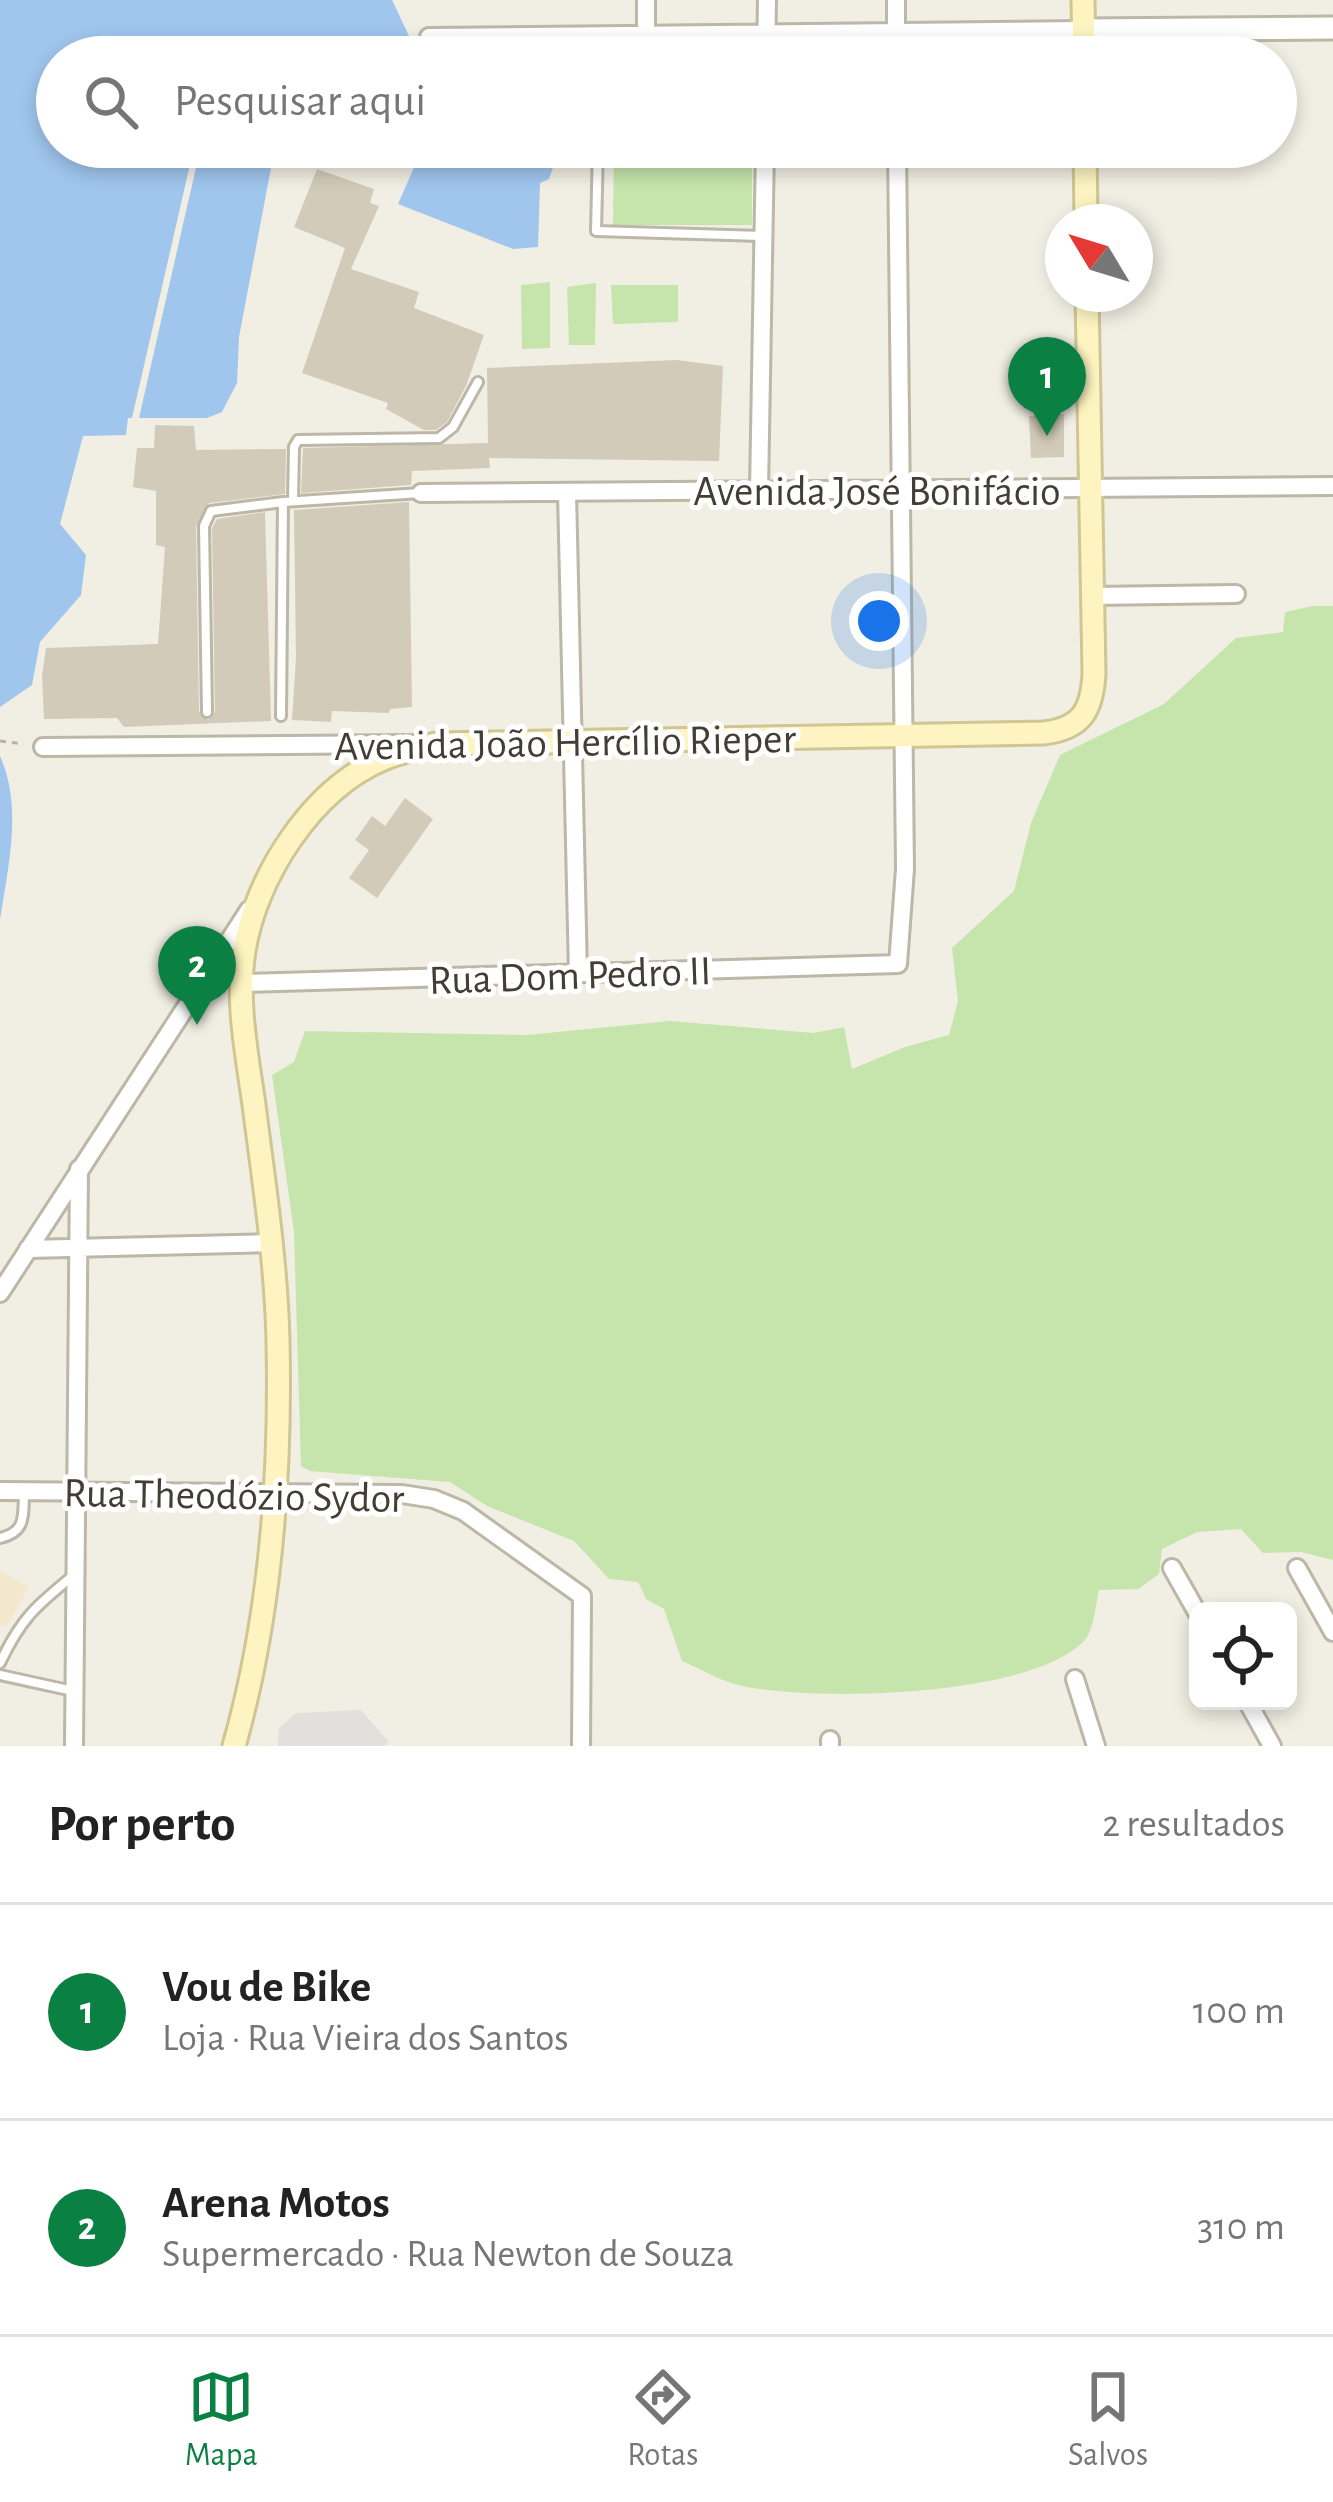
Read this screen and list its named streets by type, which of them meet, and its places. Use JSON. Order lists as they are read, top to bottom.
{
  "streets": {
    "main road": ["Avenida João Hercílio Rieper"],
    "street": ["Avenida José Bonifácio", "Rua Dom Pedro II", "Rua Theodózio Sydor"]
  },
  "crossings": [
    ["Avenida João Hercílio Rieper", "Rua Dom Pedro II"]
  ],
  "north": "top left",
  "page": {
    "search": "Pesquisar aqui",
    "pins": ["1", "2"],
    "heading": ["Por perto", "2 resultados"],
    "list": [
      {
        "mark": "1",
        "name": "Vou de Bike",
        "note": "Loja · Rua Vieira dos Santos",
        "value": "100 m"
      },
      {
        "mark": "2",
        "name": "Arena Motos",
        "note": "Supermercado · Rua Newton de Souza",
        "value": "310 m"
      }
    ],
    "nav": ["Mapa", "Rotas", "Salvos"]
  }
}
